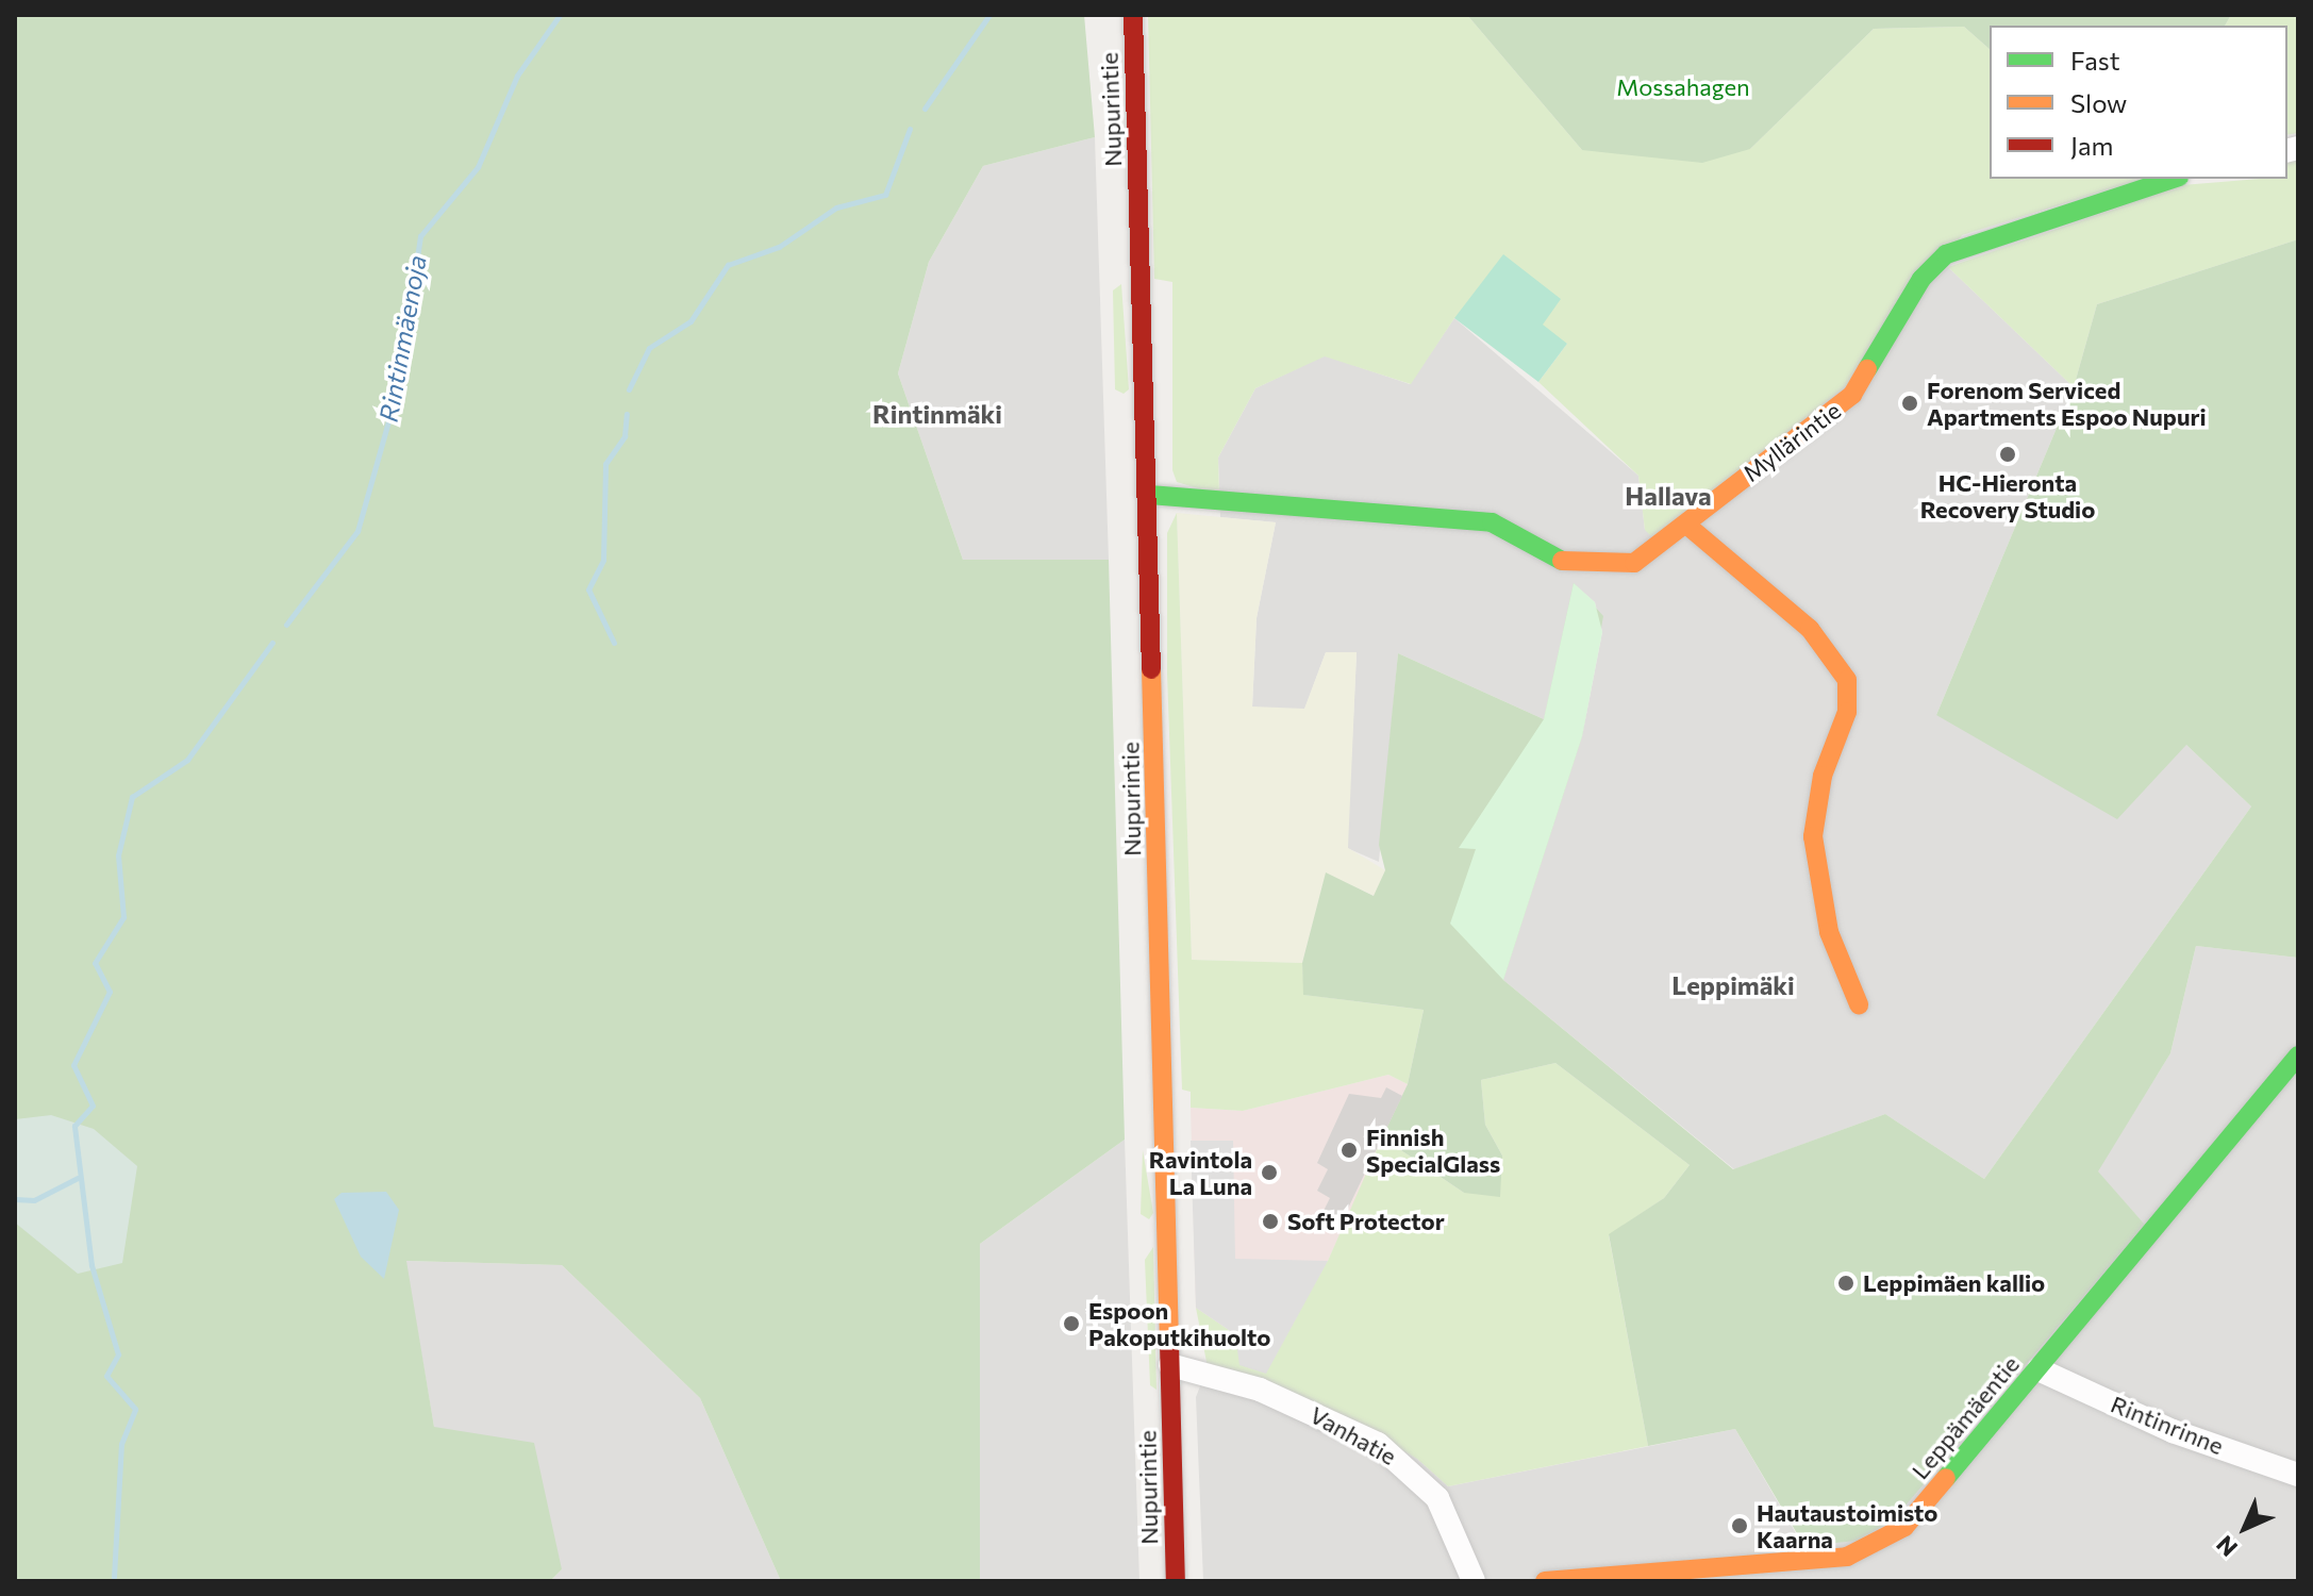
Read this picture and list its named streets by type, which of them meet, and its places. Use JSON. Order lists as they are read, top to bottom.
{
  "streets": {
    "street": [
      "Nupurintie",
      "Myllärintie",
      "Leppämäentie",
      "Rintinrinne",
      "Vanhatie"
    ]
  },
  "crossings": [
    ["Nupurintie", "Myllärintie"],
    ["Nupurintie", "Vanhatie"],
    ["Leppämäentie", "Rintinrinne"]
  ],
  "districts": ["Rintinmäki", "Hallava", "Leppimäki"],
  "water": ["Rintinmäenoja"],
  "parks": ["Mossahagen"],
  "places": [
    "Forenom Serviced Apartments Espoo Nupuri",
    "HC-Hieronta Recovery Studio",
    "Finnish SpecialGlass",
    "Ravintola La Luna",
    "Soft Protector",
    "Leppimäen kallio",
    "Espoon Pakoputkihuolto",
    "Hautaustoimisto Kaarna"
  ],
  "legend": ["Fast", "Slow", "Jam"],
  "north": "bottom left"
}
